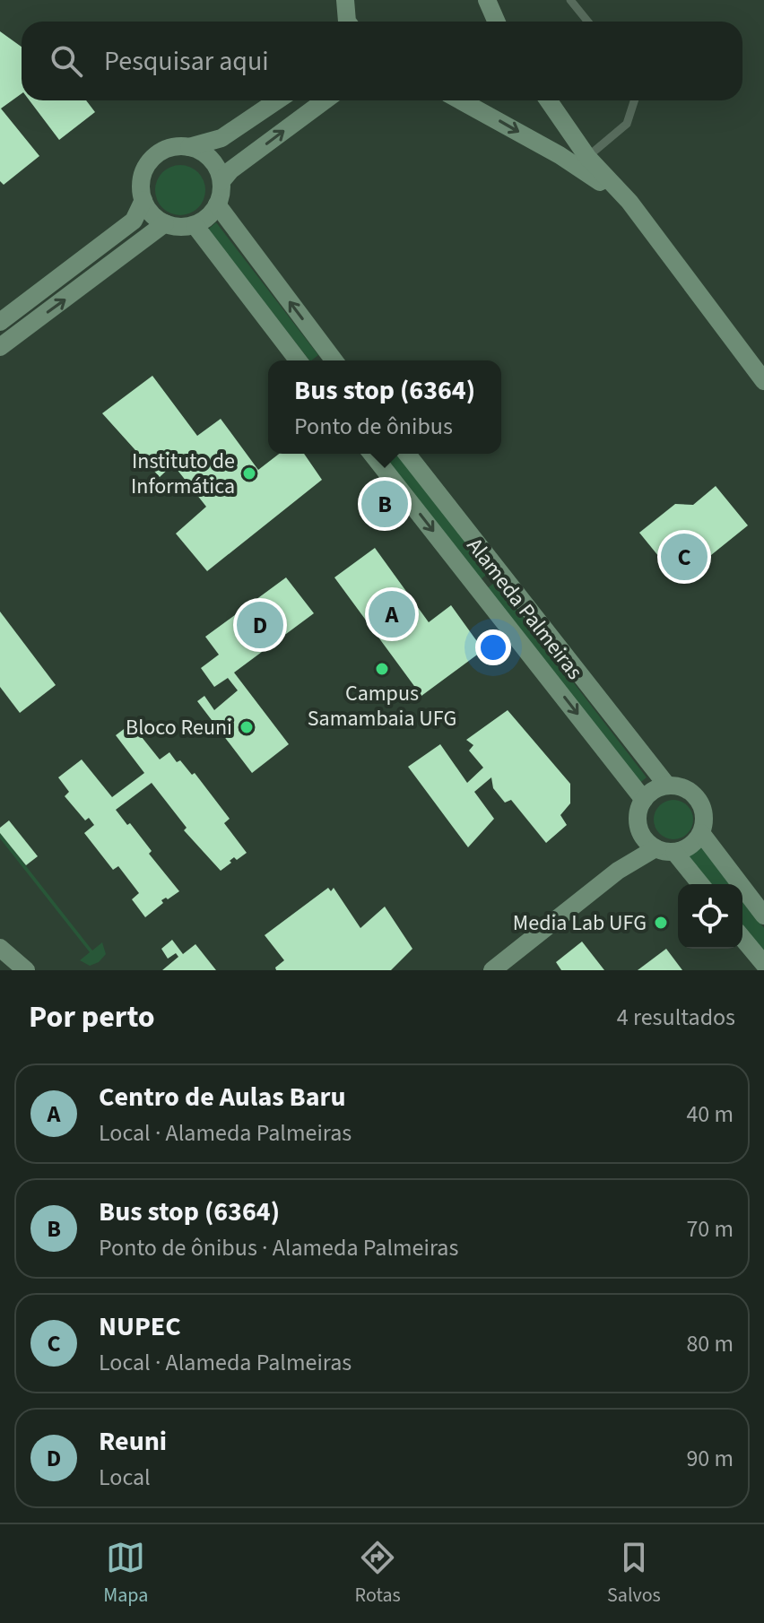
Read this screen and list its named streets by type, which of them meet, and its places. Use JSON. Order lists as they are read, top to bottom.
{
  "streets": {
    "street": ["Alameda Palmeiras"]
  },
  "places": [
    "Instituto de Informática",
    "Campus Samambaia UFG",
    "Bloco Reuni",
    "Media Lab UFG"
  ],
  "page": {
    "search": "Pesquisar aqui",
    "popup": ["Bus stop (6364)", "Ponto de ônibus"],
    "pins": [
      "B",
      "C",
      "A",
      "D"
    ],
    "heading": ["Por perto", "4 resultados"],
    "list": [
      {
        "mark": "A",
        "name": "Centro de Aulas Baru",
        "note": "Local · Alameda Palmeiras",
        "value": "40 m"
      },
      {
        "mark": "B",
        "name": "Bus stop (6364)",
        "note": "Ponto de ônibus · Alameda Palmeiras",
        "value": "70 m"
      },
      {
        "mark": "C",
        "name": "NUPEC",
        "note": "Local · Alameda Palmeiras",
        "value": "80 m"
      },
      {
        "mark": "D",
        "name": "Reuni",
        "note": "Local",
        "value": "90 m"
      }
    ],
    "nav": ["Mapa", "Rotas", "Salvos"]
  }
}
